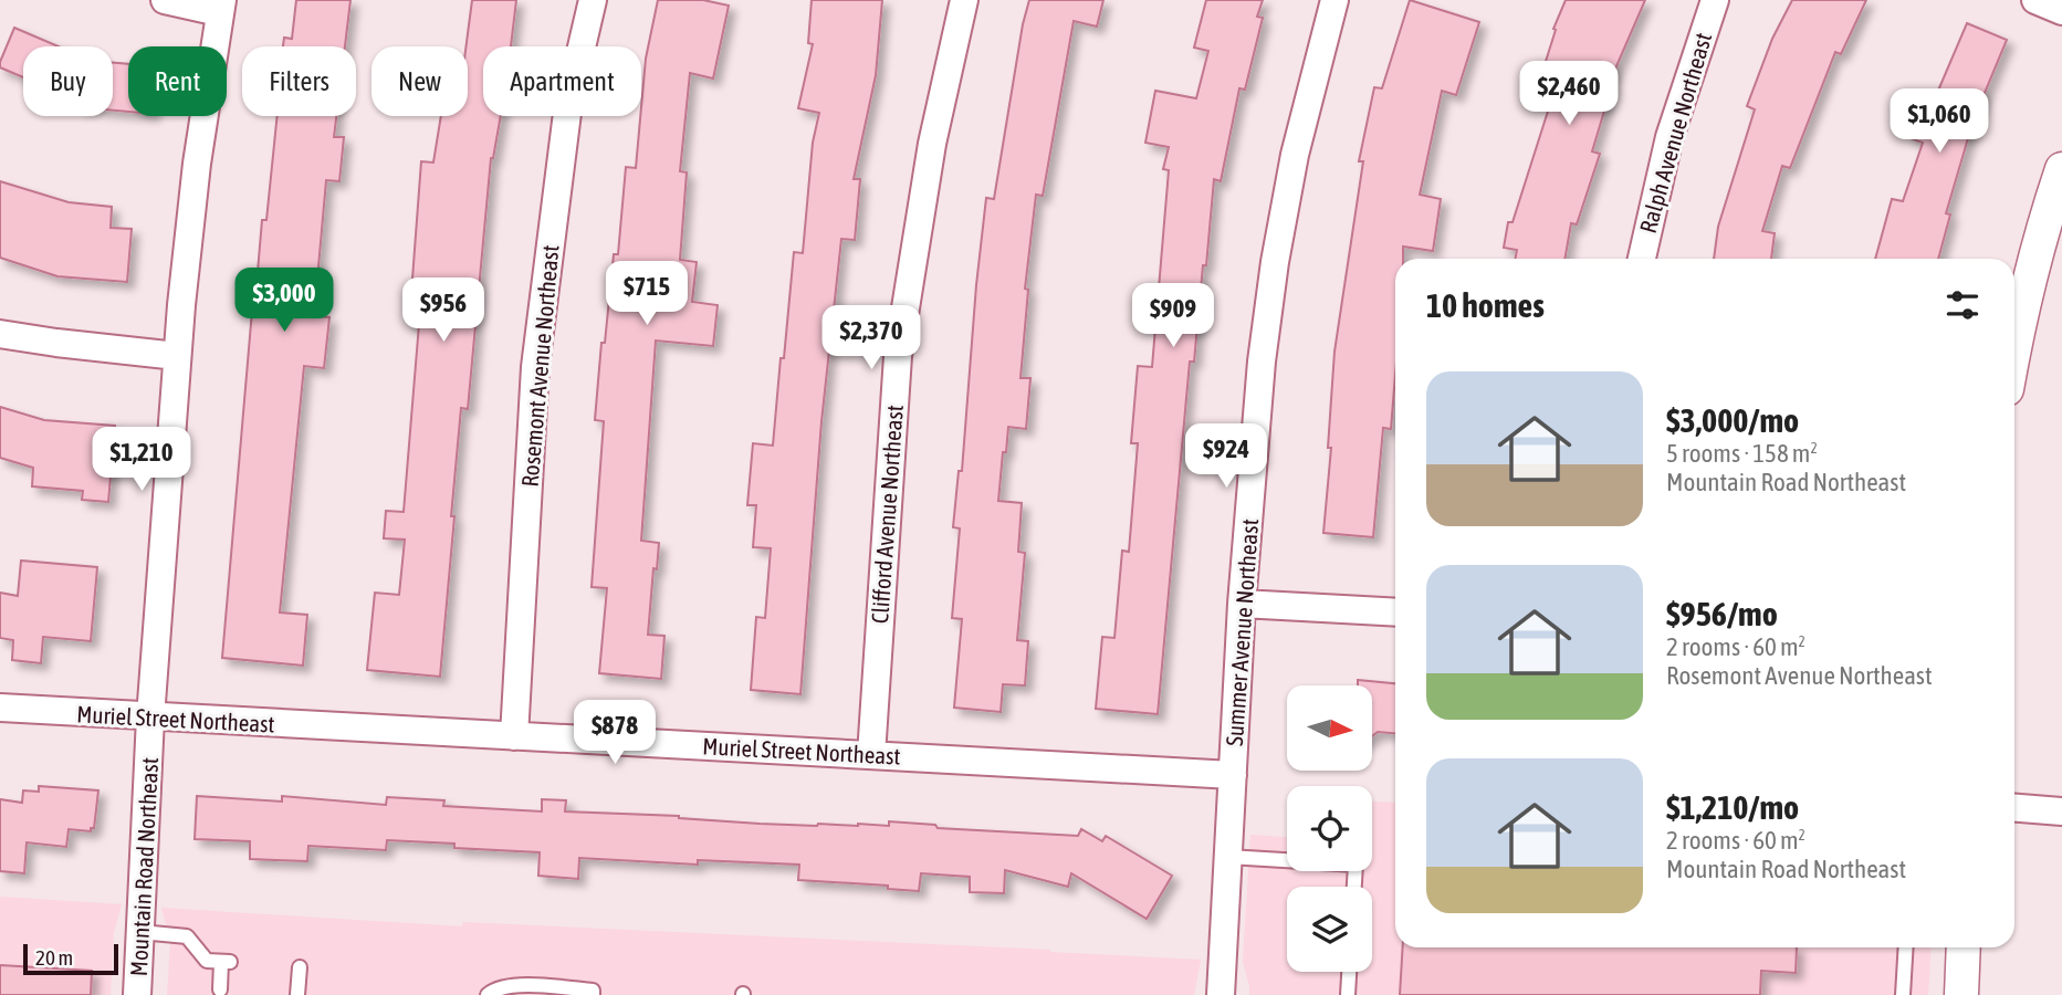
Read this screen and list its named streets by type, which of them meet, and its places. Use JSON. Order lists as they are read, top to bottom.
{
  "streets": {
    "street": [
      "Ralph Avenue Northeast",
      "Rosemont Avenue Northeast",
      "Clifford Avenue Northeast",
      "Summer Avenue Northeast",
      "Muriel Street Northeast",
      "Mountain Road Northeast"
    ]
  },
  "crossings": [
    ["Rosemont Avenue Northeast", "Muriel Street Northeast"],
    ["Clifford Avenue Northeast", "Muriel Street Northeast"],
    ["Summer Avenue Northeast", "Muriel Street Northeast"],
    ["Muriel Street Northeast", "Mountain Road Northeast"]
  ],
  "scale_bar": "20 m",
  "north": "right",
  "page": {
    "chip": [
      "Buy",
      "Rent",
      "Filters",
      "New",
      "Apartment"
    ],
    "price": [
      "$2,460",
      "$1,060",
      "$715",
      "$3,000",
      "$956",
      "$909",
      "$2,370",
      "$924",
      "$1,210",
      "$878"
    ],
    "heading": "10 homes",
    "list": [
      {
        "name": "$3,000/mo",
        "note": "5 rooms · 158 m² · Mountain Road Northeast"
      },
      {
        "name": "$956/mo",
        "note": "2 rooms · 60 m² · Rosemont Avenue Northeast"
      },
      {
        "name": "$1,210/mo",
        "note": "2 rooms · 60 m² · Mountain Road Northeast"
      }
    ],
    "scale": "20 m"
  }
}
